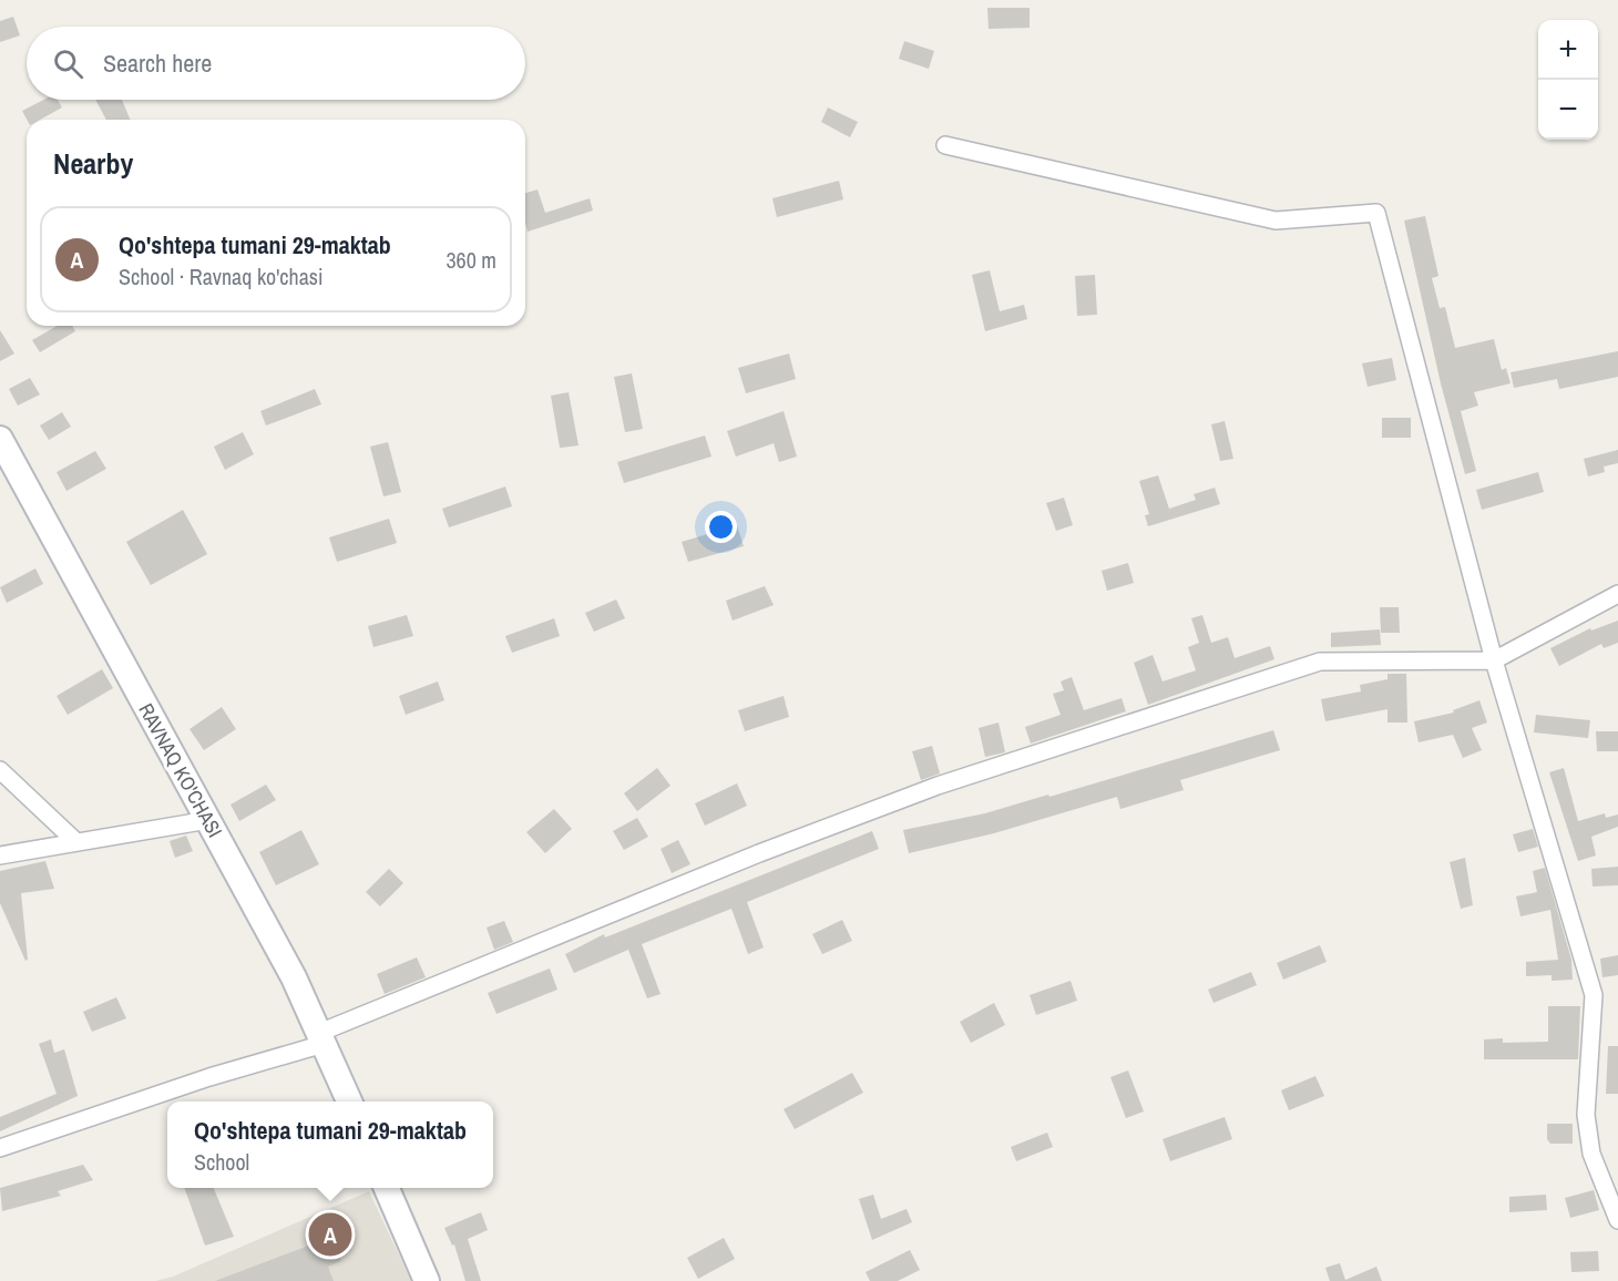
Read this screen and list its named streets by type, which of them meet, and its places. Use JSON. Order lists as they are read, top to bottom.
{
  "streets": {
    "street": ["RAVNAQ KO'CHASI"]
  },
  "page": {
    "map_buttons": ["+", "−"],
    "search": "Search here",
    "heading": "Nearby",
    "list": [
      {
        "mark": "A",
        "name": "Qo'shtepa tumani 29-maktab",
        "note": "School · Ravnaq ko'chasi",
        "value": "360 m"
      }
    ],
    "popup": ["Qo'shtepa tumani 29-maktab", "School"],
    "pins": "A"
  }
}
